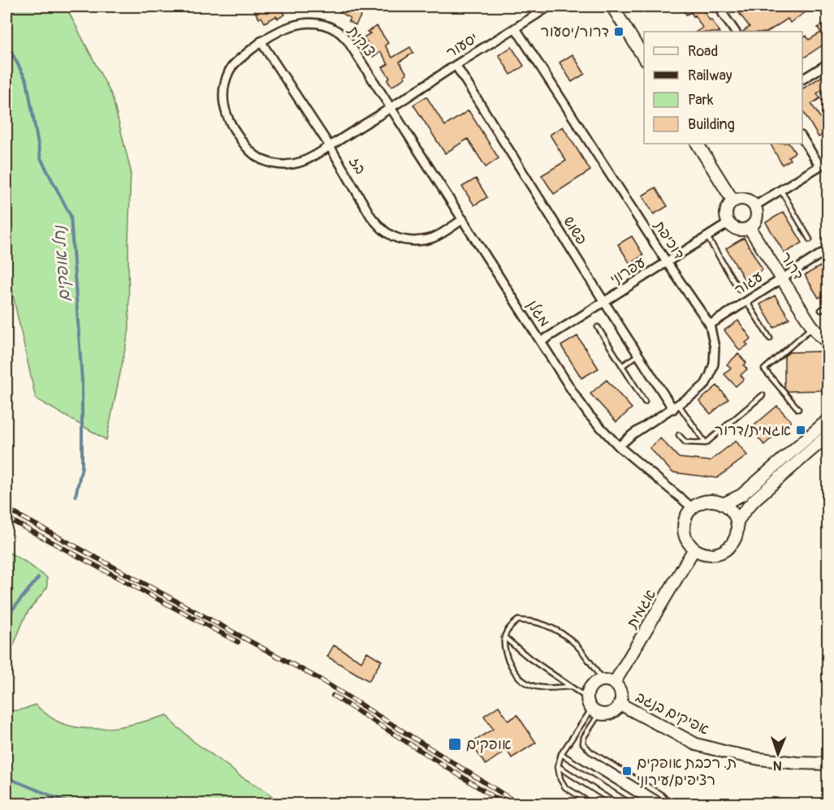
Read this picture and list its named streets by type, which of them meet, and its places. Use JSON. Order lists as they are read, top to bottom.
{
  "streets": {
    "street": [
      "צוקית",
      "יסעור",
      "בז",
      "פשוש",
      "דוכיפת",
      "דרור",
      "עפרוני",
      "עגור",
      "מגלן",
      "אגמית",
      "אפיקים בנגב"
    ]
  },
  "crossings": [
    ["צוקית", "יסעור"],
    ["צוקית", "בז"],
    ["צוקית", "מגלן"],
    ["יסעור", "פשוש"],
    ["יסעור", "דוכיפת"],
    ["יסעור", "מגלן"],
    ["בז", "מגלן"],
    ["פשוש", "דוכיפת"],
    ["פשוש", "עפרוני"],
    ["דוכיפת", "עפרוני"],
    ["דוכיפת", "עגור"],
    ["דוכיפת", "מגלן"],
    ["דרור", "עפרוני"],
    ["דרור", "עגור"],
    ["עפרוני", "מגלן"],
    ["מגלן", "אגמית"],
    ["אגמית", "אפיקים בנגב"]
  ],
  "water": ["נחל אופקים"],
  "places": {
    "transit": [
      "דרור/יסעור",
      "אגמית/דרור",
      "אופקים",
      "ת. רכבת אופקים רציפים/עירוני"
    ]
  },
  "legend": [
    "Road",
    "Railway",
    "Park",
    "Building"
  ],
  "north": "bottom"
}
